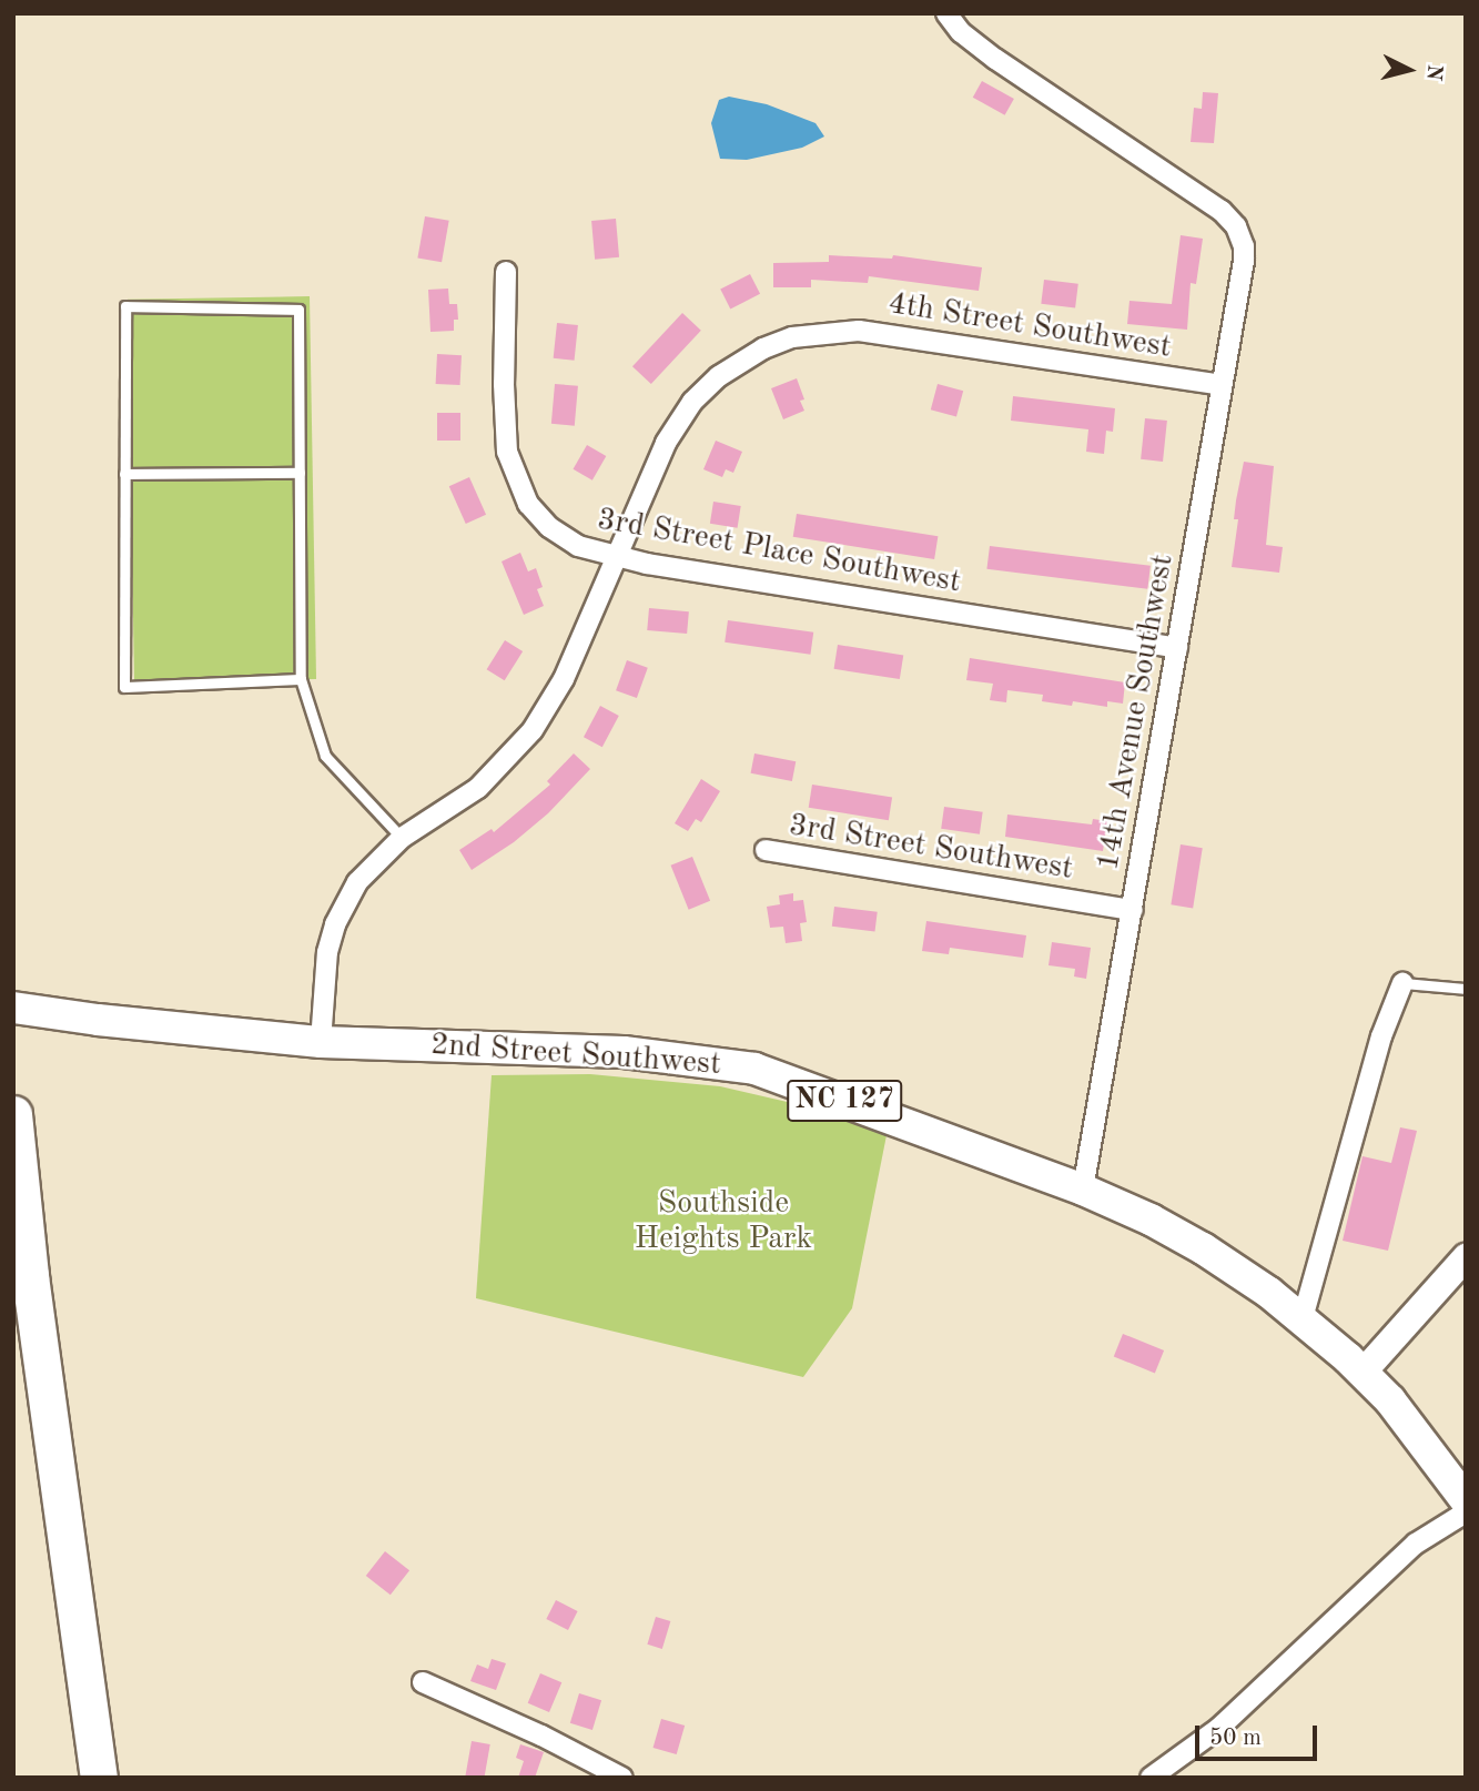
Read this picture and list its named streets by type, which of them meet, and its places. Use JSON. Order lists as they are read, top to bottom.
{
  "streets": {
    "main road": ["2nd Street Southwest", "NC 127"],
    "street": [
      "4th Street Southwest",
      "3rd Street Place Southwest",
      "14th Avenue Southwest",
      "3rd Street Southwest"
    ]
  },
  "crossings": [
    ["4th Street Southwest", "3rd Street Place Southwest"],
    ["4th Street Southwest", "14th Avenue Southwest"],
    ["4th Street Southwest", "2nd Street Southwest"],
    ["3rd Street Place Southwest", "14th Avenue Southwest"],
    ["14th Avenue Southwest", "3rd Street Southwest"],
    ["14th Avenue Southwest", "2nd Street Southwest"]
  ],
  "parks": ["Southside Heights Park"],
  "scale_bar": "50 m",
  "north": "right"
}
